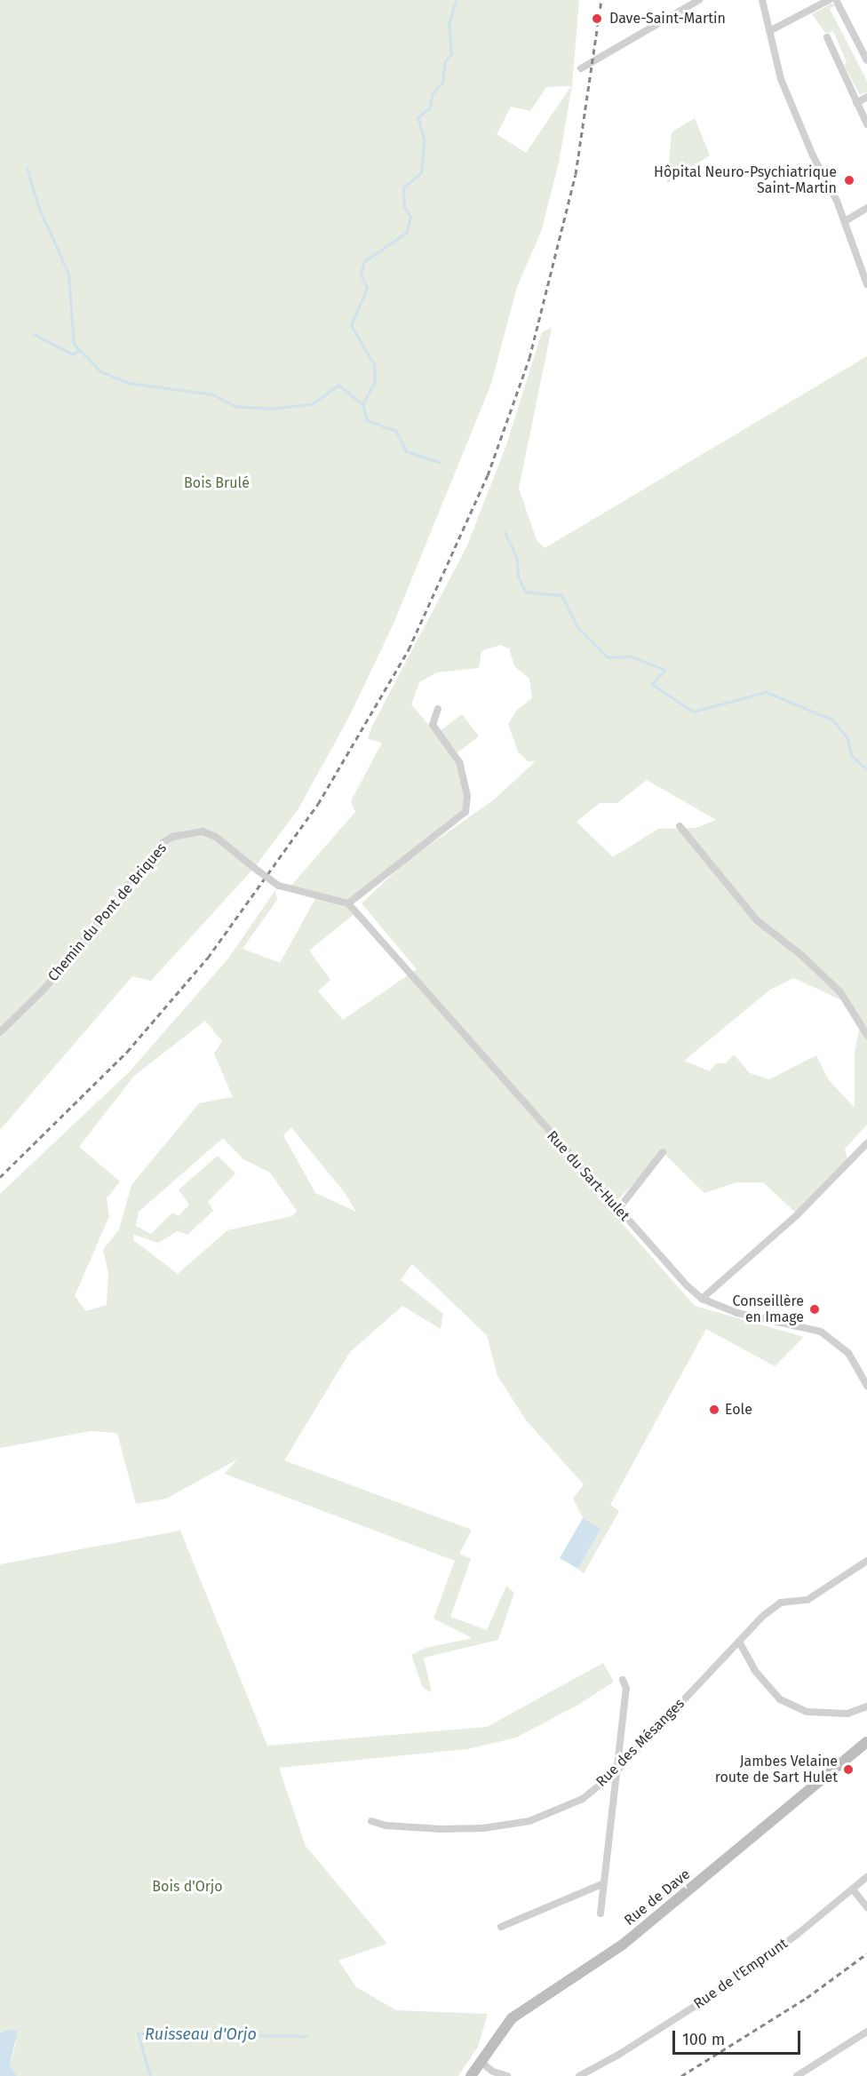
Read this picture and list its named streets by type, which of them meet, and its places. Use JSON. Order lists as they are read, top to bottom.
{
  "streets": {
    "main road": ["Rue de Dave"],
    "street": [
      "Chemin du Pont de Briques",
      "Rue du Sart-Hulet",
      "Rue des Mésanges",
      "Rue de l'Emprunt"
    ]
  },
  "crossings": [
    ["Chemin du Pont de Briques", "Rue du Sart-Hulet"]
  ],
  "water": ["Ruisseau d'Orjo"],
  "parks": ["Bois Brulé", "Bois d'Orjo"],
  "places": [
    "Dave-Saint-Martin",
    "Hôpital Neuro-Psychiatrique Saint-Martin",
    "Conseillère en Image",
    "Eole",
    "Jambes Velaine route de Sart Hulet"
  ],
  "scale_bar": "100 m"
}
